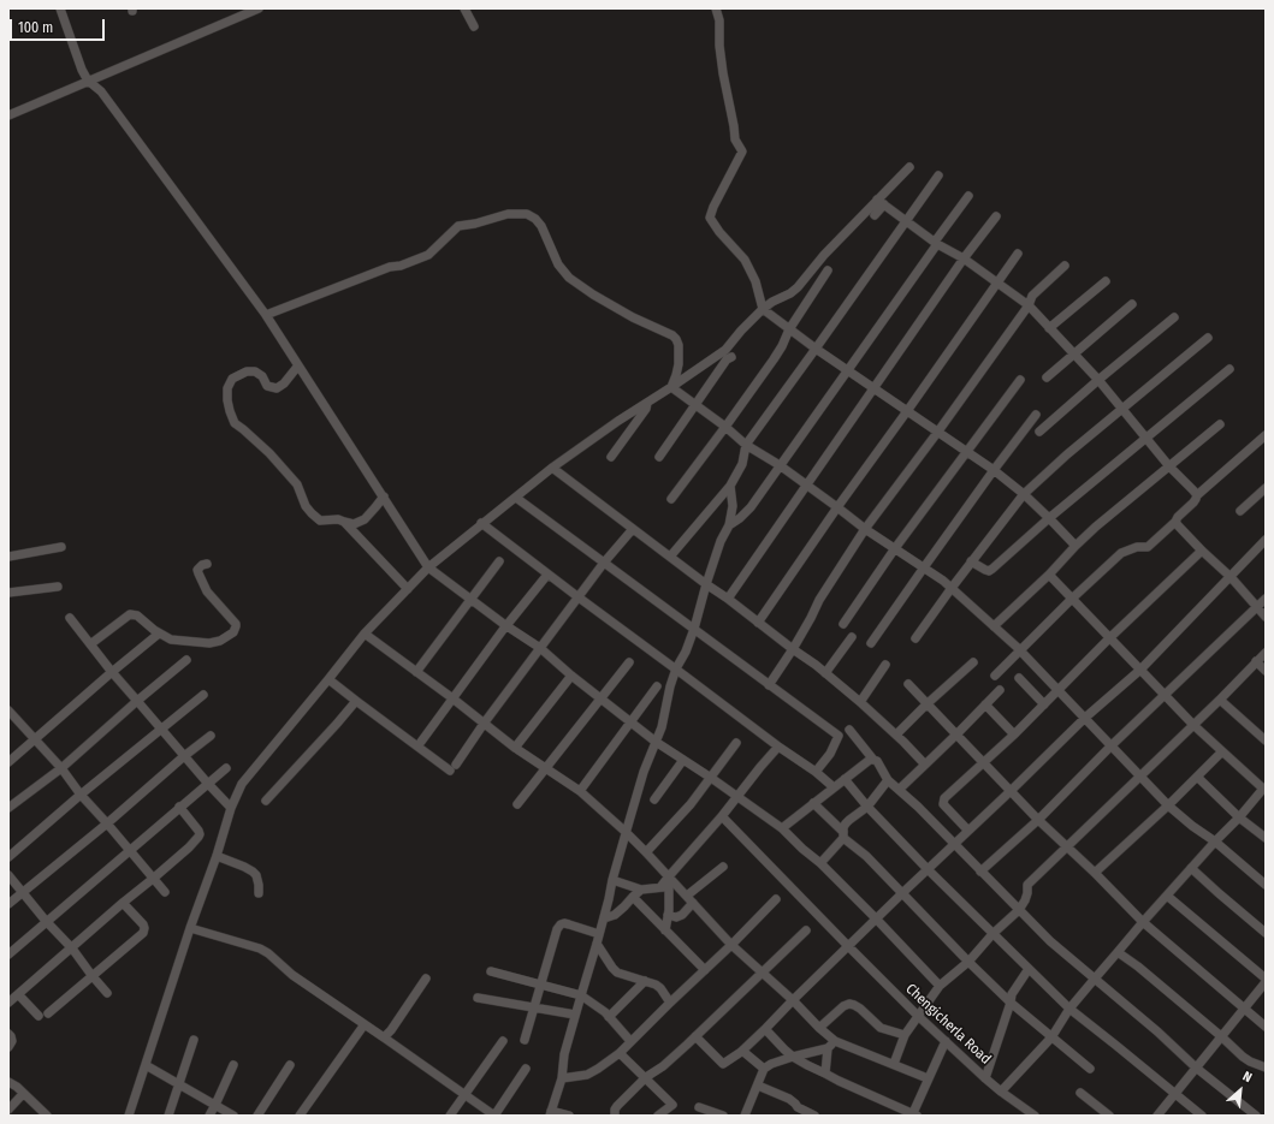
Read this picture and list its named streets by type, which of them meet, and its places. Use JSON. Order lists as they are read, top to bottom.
{
  "streets": {
    "street": ["Chengicherla Road"]
  },
  "scale_bar": "100 m",
  "north": "top right"
}
